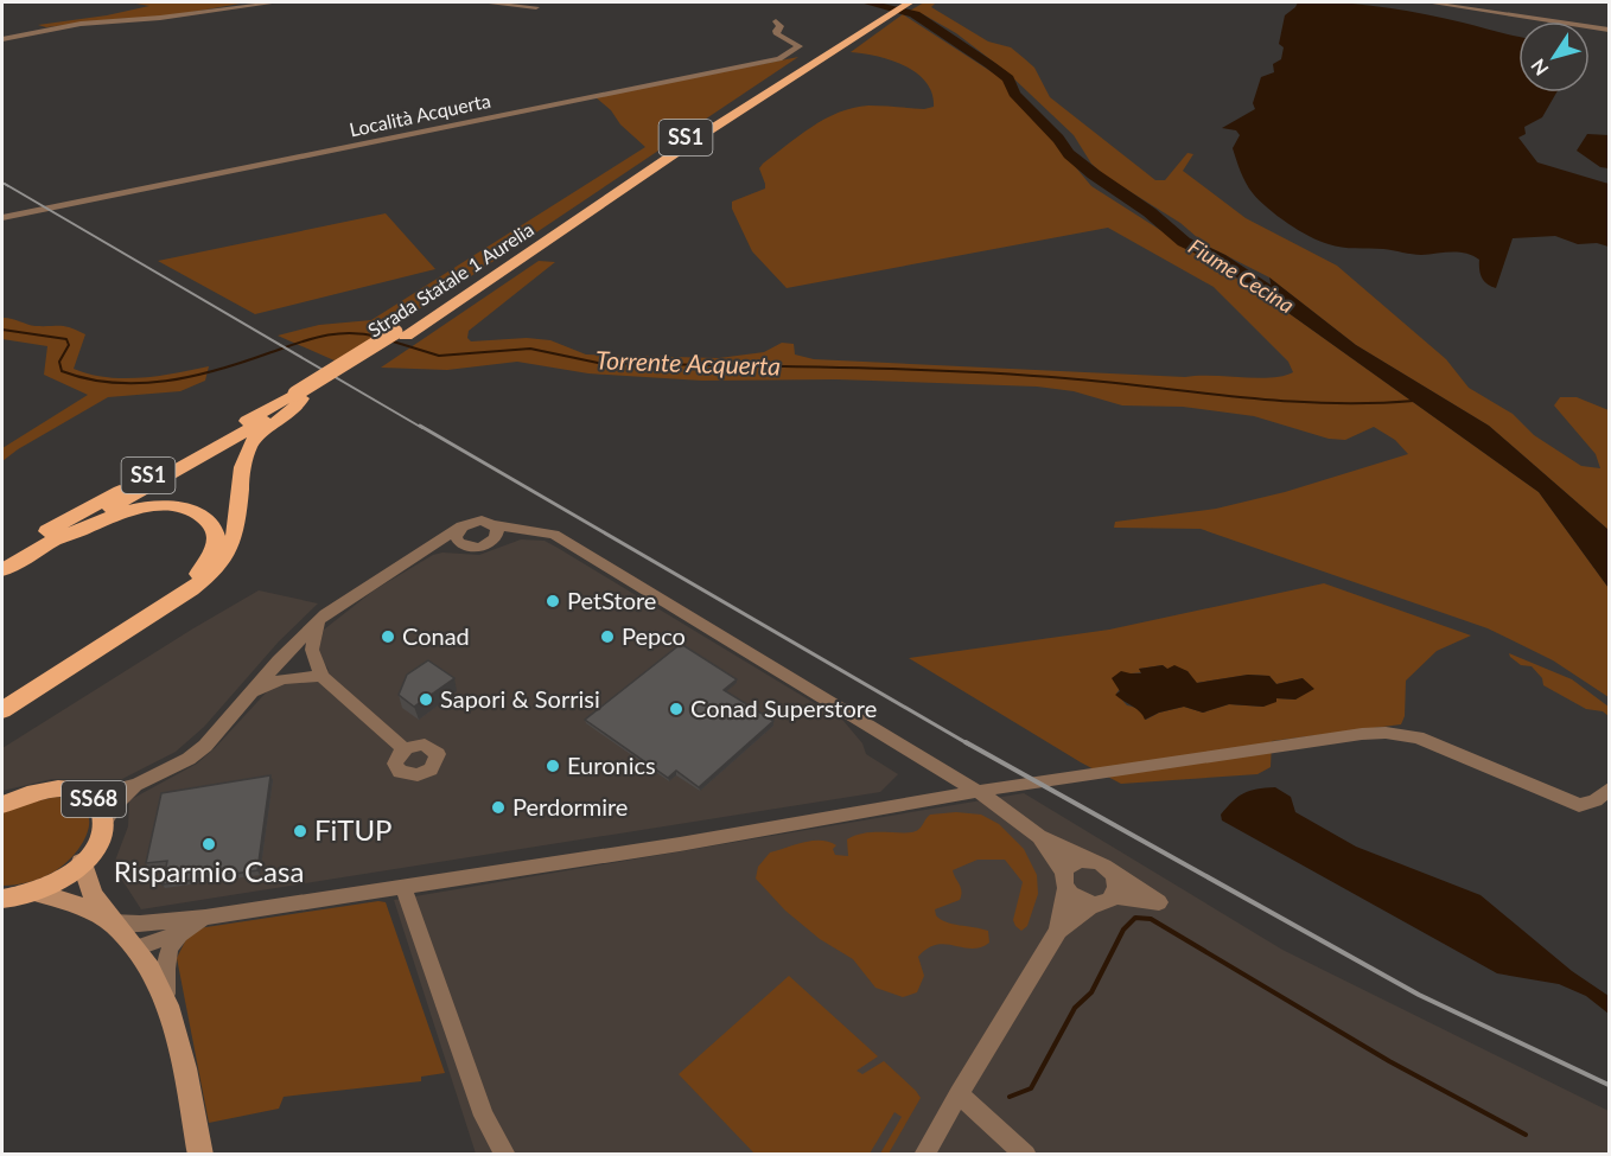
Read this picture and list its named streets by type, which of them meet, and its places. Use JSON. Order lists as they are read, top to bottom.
{
  "streets": {
    "highway": ["SS1", "Strada Statale 1 Aurelia"],
    "main road": ["SS68"],
    "street": ["Località Acquerta"]
  },
  "crossings": [
    ["SS1", "Strada Statale 1 Aurelia"]
  ],
  "water": ["Fiume Cecina", "Torrente Acquerta"],
  "places": [
    "PetStore",
    "Conad",
    "Pepco",
    "Sapori & Sorrisi",
    "Conad Superstore",
    "Euronics",
    "Perdormire",
    "FiTUP",
    "Risparmio Casa"
  ],
  "north": "bottom left"
}
